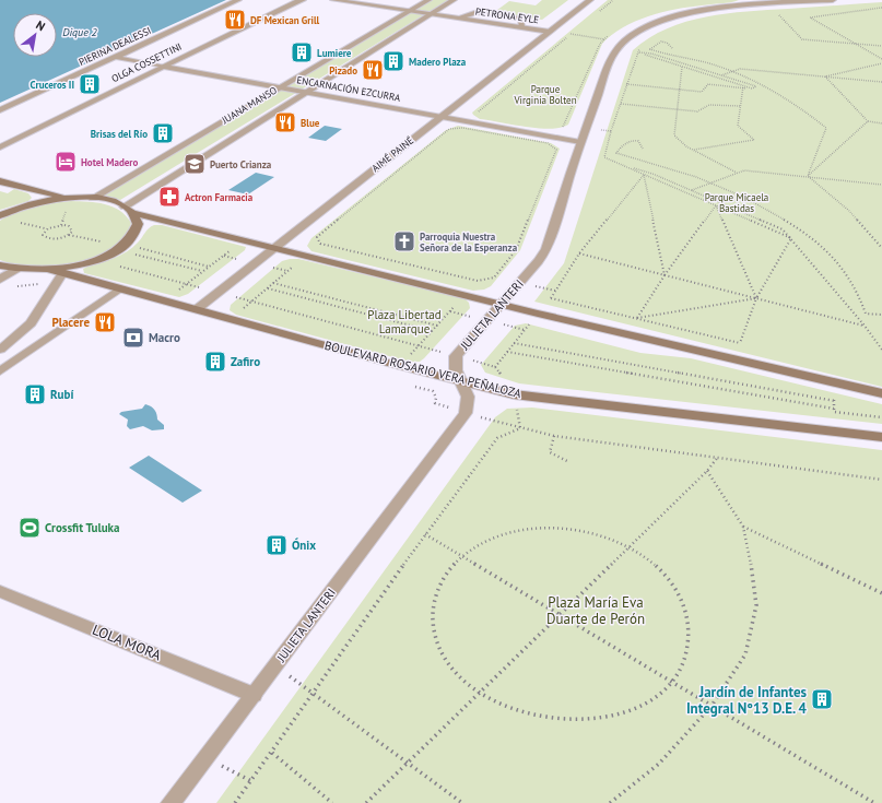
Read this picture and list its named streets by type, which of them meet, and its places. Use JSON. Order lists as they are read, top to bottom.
{
  "streets": {
    "main road": ["BOULEVARD ROSARIO VERA PEÑALOZA"],
    "street": [
      "PETRONA EYLE",
      "PIERINA DEALESSI",
      "OLGA COSSETTINI",
      "ENCARNACIÓN EZCURRA",
      "JUANA MANSO",
      "AIMÉ PAINÉ",
      "JULIETA LANTERI",
      "LOLA MORA"
    ]
  },
  "crossings": [
    ["PETRONA EYLE", "JUANA MANSO"],
    ["PETRONA EYLE", "AIMÉ PAINÉ"],
    ["PIERINA DEALESSI", "ENCARNACIÓN EZCURRA"],
    ["OLGA COSSETTINI", "ENCARNACIÓN EZCURRA"],
    ["ENCARNACIÓN EZCURRA", "JUANA MANSO"],
    ["ENCARNACIÓN EZCURRA", "AIMÉ PAINÉ"],
    ["ENCARNACIÓN EZCURRA", "JULIETA LANTERI"],
    ["AIMÉ PAINÉ", "BOULEVARD ROSARIO VERA PEÑALOZA"],
    ["JULIETA LANTERI", "BOULEVARD ROSARIO VERA PEÑALOZA"],
    ["JULIETA LANTERI", "LOLA MORA"]
  ],
  "water": ["Dique 2"],
  "parks": [
    "Parque Virginia Bolten",
    "Parque Micaela Bastidas",
    "Plaza Libertad Lamarque",
    "Plaza María Eva Duarte de Perón"
  ],
  "places": {
    "restaurant": [
      "DF Mexican Grill",
      "Pizado",
      "Blue",
      "Placere"
    ],
    "building": [
      "Lumiere",
      "Madero Plaza",
      "Cruceros II",
      "Brisas del Río",
      "Zafiro",
      "Rubí",
      "Ónix",
      "Jardín de Infantes Integral N°13 D.E. 4"
    ],
    "hotel": ["Hotel Madero"],
    "school or university": ["Puerto Crianza"],
    "pharmacy": ["Actron Farmacia"],
    "church": ["Parroquia Nuestra Señora de la Esperanza"],
    "bank": ["Macro"],
    "sports": ["Crossfit Tuluka"]
  },
  "north": "top right"
}
